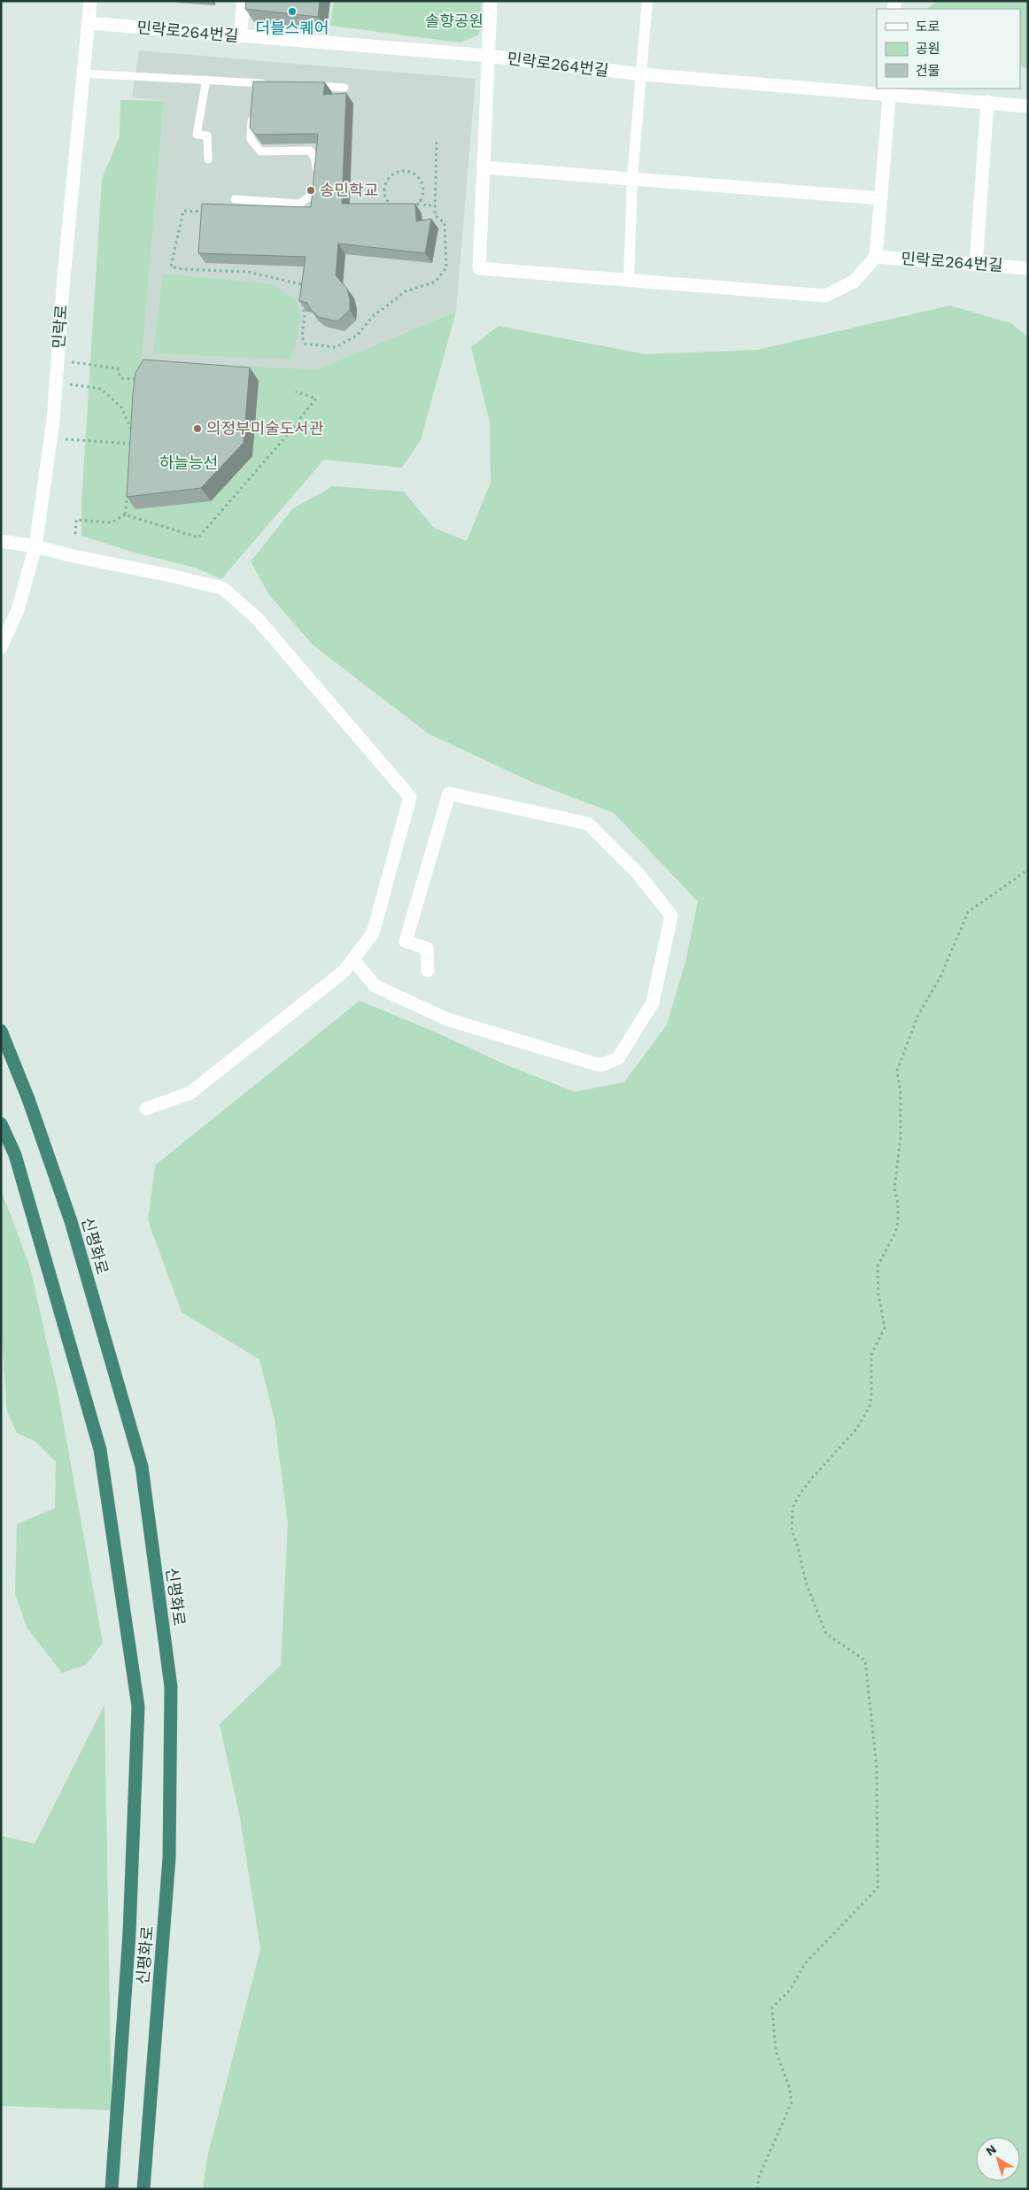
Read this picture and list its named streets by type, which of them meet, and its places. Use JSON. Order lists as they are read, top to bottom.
{
  "streets": {
    "highway": ["신평화로"],
    "street": ["민락로264번길", "민락로"]
  },
  "crossings": [
    ["민락로264번길", "민락로"]
  ],
  "parks": ["솔향공원", "하늘능선"],
  "places": ["더블스퀘어", "송민학교", "의정부미술도서관"],
  "legend": ["도로", "공원", "건물"],
  "north": "top left"
}
